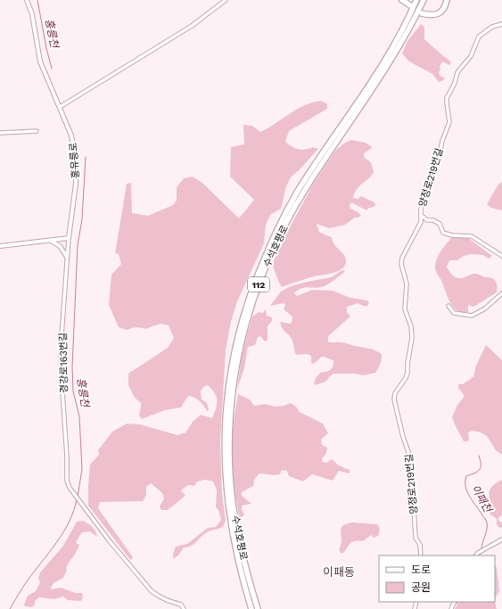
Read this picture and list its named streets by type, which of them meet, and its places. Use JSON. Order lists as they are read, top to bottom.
{
  "streets": {
    "highway": ["수석호평로", "112"],
    "street": ["홍유릉로", "양정로219번길", "경강로163번길"]
  },
  "crossings": [
    ["홍유릉로", "경강로163번길"]
  ],
  "districts": ["이패동"],
  "water": ["홍릉천", "이패천"],
  "legend": ["도로", "공원"]
}
